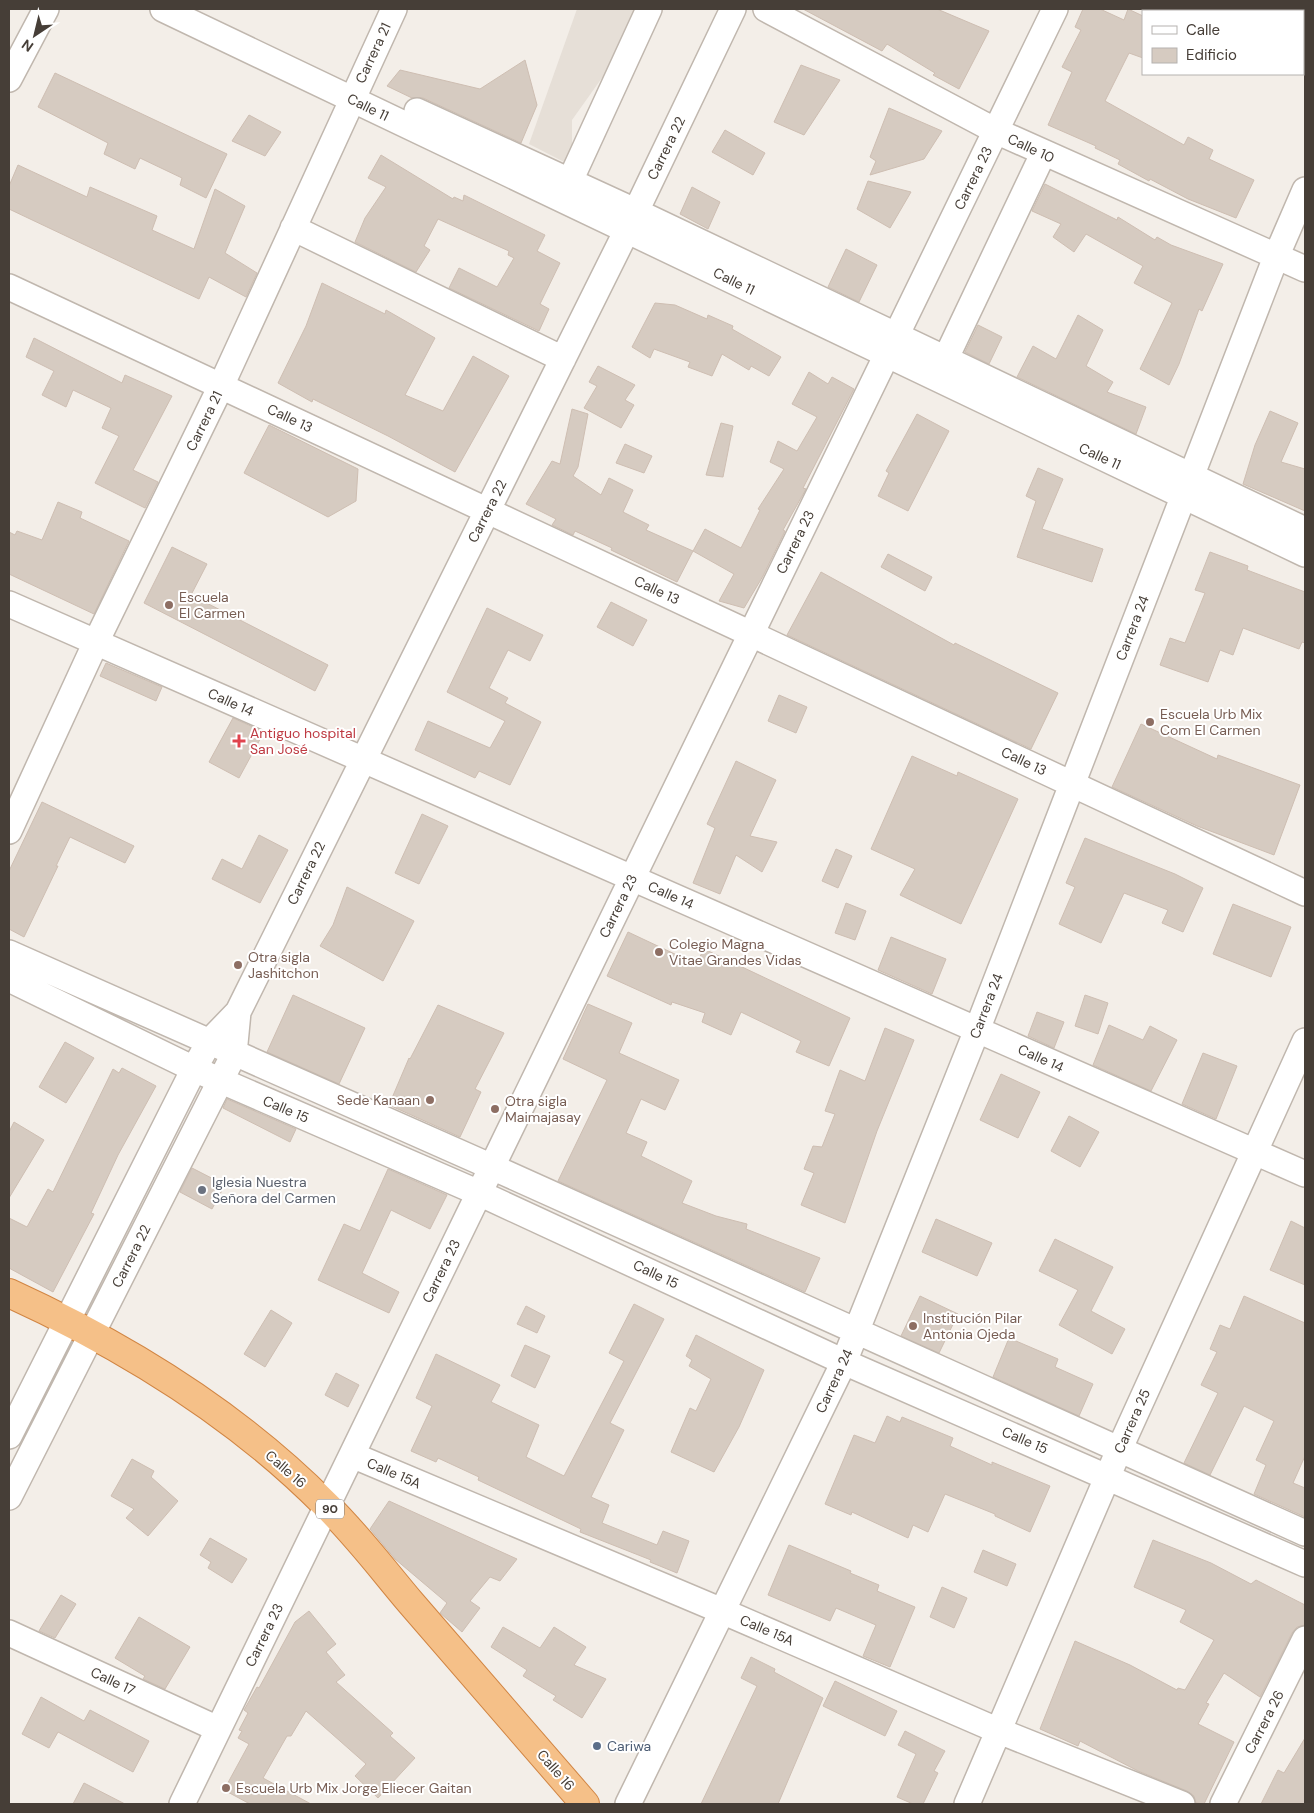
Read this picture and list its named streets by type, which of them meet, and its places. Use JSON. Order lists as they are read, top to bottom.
{
  "streets": {
    "highway": ["Calle 16", "90"],
    "street": [
      "Carrera 21",
      "Calle 11",
      "Carrera 22",
      "Calle 10",
      "Carrera 23",
      "Calle 13",
      "Carrera 24",
      "Calle 14",
      "Calle 15",
      "Carrera 25",
      "Calle 15A",
      "Calle 17",
      "Carrera 26"
    ]
  },
  "crossings": [
    ["Carrera 21", "Calle 11"],
    ["Carrera 21", "Calle 13"],
    ["Carrera 21", "Calle 14"],
    ["Calle 11", "Carrera 22"],
    ["Calle 11", "Carrera 23"],
    ["Calle 11", "Carrera 24"],
    ["Carrera 22", "Calle 13"],
    ["Carrera 22", "Calle 14"],
    ["Carrera 22", "Calle 15"],
    ["Carrera 22", "Calle 16"],
    ["Calle 10", "Carrera 23"],
    ["Calle 10", "Carrera 24"],
    ["Carrera 23", "Calle 13"],
    ["Carrera 23", "Calle 14"],
    ["Carrera 23", "Calle 15"],
    ["Carrera 23", "Calle 16"],
    ["Carrera 23", "Calle 15A"],
    ["Carrera 23", "Calle 17"],
    ["Calle 13", "Carrera 24"],
    ["Carrera 24", "Calle 14"],
    ["Carrera 24", "Calle 15"],
    ["Carrera 24", "Calle 15A"],
    ["Calle 14", "Carrera 25"],
    ["Calle 15", "Carrera 25"],
    ["Carrera 25", "Calle 15A"]
  ],
  "places": {
    "other": [
      "Escuela El Carmen",
      "Escuela Urb Mix Com El Carmen",
      "Colegio Magna Vitae Grandes Vidas",
      "Otra sigla Jashitchon",
      "Sede Kanaan",
      "Otra sigla Maimajasay",
      "Iglesia Nuestra Señora del Carmen",
      "Institución Pilar Antonia Ojeda",
      "Cariwa",
      "Escuela Urb Mix Jorge Eliecer Gaitan"
    ],
    "health": ["Antiguo hospital San José"]
  },
  "legend": ["Calle", "Edificio"],
  "north": "bottom left"
}
